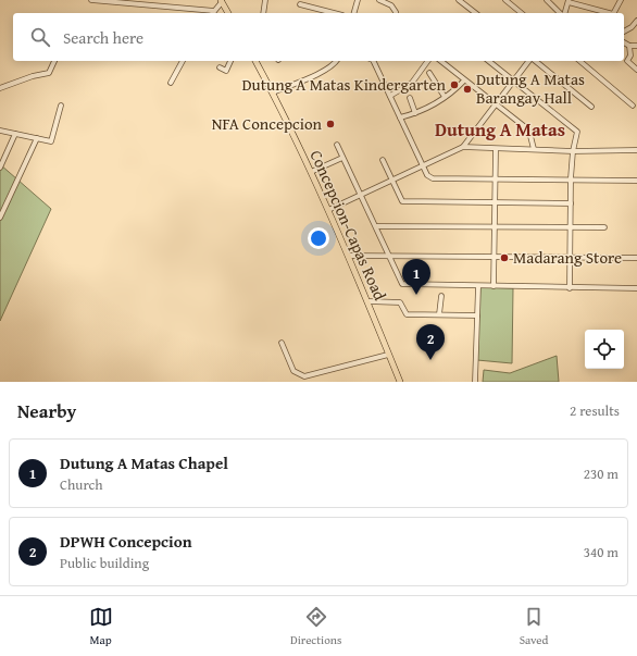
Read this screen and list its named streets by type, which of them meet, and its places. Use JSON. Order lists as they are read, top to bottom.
{
  "streets": {
    "main road": ["Concepcion-Capas Road"]
  },
  "districts": ["Dutung A Matas"],
  "places": [
    "Dutung A Matas Kindergarten",
    "Dutung A Matas Barangay Hall",
    "NFA Concepcion",
    "Madarang Store"
  ],
  "page": {
    "search": "Search here",
    "pins": ["1", "2"],
    "heading": ["Nearby", "2 results"],
    "list": [
      {
        "mark": "1",
        "name": "Dutung A Matas Chapel",
        "note": "Church",
        "value": "230 m"
      },
      {
        "mark": "2",
        "name": "DPWH Concepcion",
        "note": "Public building",
        "value": "340 m"
      }
    ],
    "nav": ["Map", "Directions", "Saved"]
  }
}
